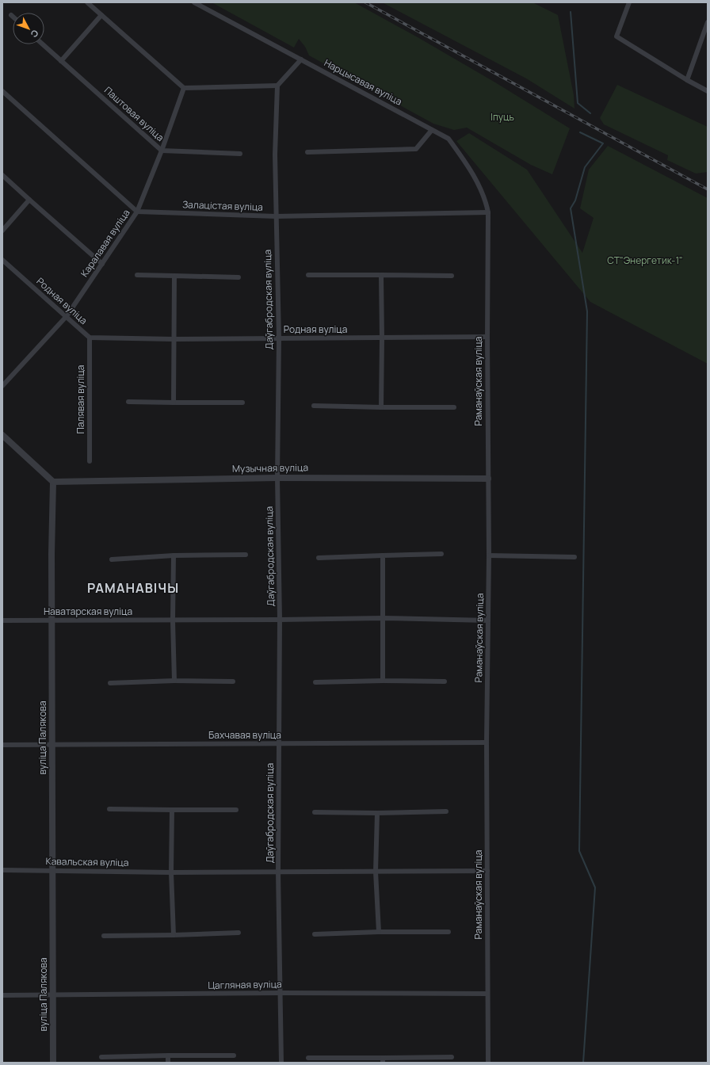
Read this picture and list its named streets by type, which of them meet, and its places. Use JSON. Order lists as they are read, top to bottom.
{
  "streets": {
    "street": [
      "Нарцысавая вуліца",
      "Паштовая вуліца",
      "Залацістая вуліца",
      "Каралавая вуліца",
      "Даўгабродская вуліца",
      "Родная вуліца",
      "Раманаўская вуліца",
      "Палявая вуліца",
      "Музычная вуліца",
      "Наватарская вуліца",
      "Бахчавая вуліца",
      "вуліца Палякова",
      "Кавальская вуліца",
      "Цагляная вуліца"
    ]
  },
  "crossings": [
    ["Нарцысавая вуліца", "Залацістая вуліца"],
    ["Нарцысавая вуліца", "Раманаўская вуліца"],
    ["Паштовая вуліца", "Каралавая вуліца"],
    ["Залацістая вуліца", "Каралавая вуліца"],
    ["Залацістая вуліца", "Даўгабродская вуліца"],
    ["Залацістая вуліца", "Раманаўская вуліца"],
    ["Каралавая вуліца", "Родная вуліца"],
    ["Даўгабродская вуліца", "Родная вуліца"],
    ["Даўгабродская вуліца", "Музычная вуліца"],
    ["Даўгабродская вуліца", "Наватарская вуліца"],
    ["Даўгабродская вуліца", "Бахчавая вуліца"],
    ["Даўгабродская вуліца", "Кавальская вуліца"],
    ["Даўгабродская вуліца", "Цагляная вуліца"],
    ["Родная вуліца", "Раманаўская вуліца"],
    ["Родная вуліца", "Палявая вуліца"],
    ["Раманаўская вуліца", "Музычная вуліца"],
    ["Раманаўская вуліца", "Наватарская вуліца"],
    ["Раманаўская вуліца", "Бахчавая вуліца"],
    ["Раманаўская вуліца", "Кавальская вуліца"],
    ["Раманаўская вуліца", "Цагляная вуліца"],
    ["Музычная вуліца", "вуліца Палякова"],
    ["Наватарская вуліца", "вуліца Палякова"],
    ["Бахчавая вуліца", "вуліца Палякова"],
    ["вуліца Палякова", "Кавальская вуліца"],
    ["вуліца Палякова", "Цагляная вуліца"]
  ],
  "districts": ["РАМАНАВІЧЫ"],
  "parks": ["Іпуць", "СТ\"Энергетик-1\""],
  "north": "bottom right"
}
